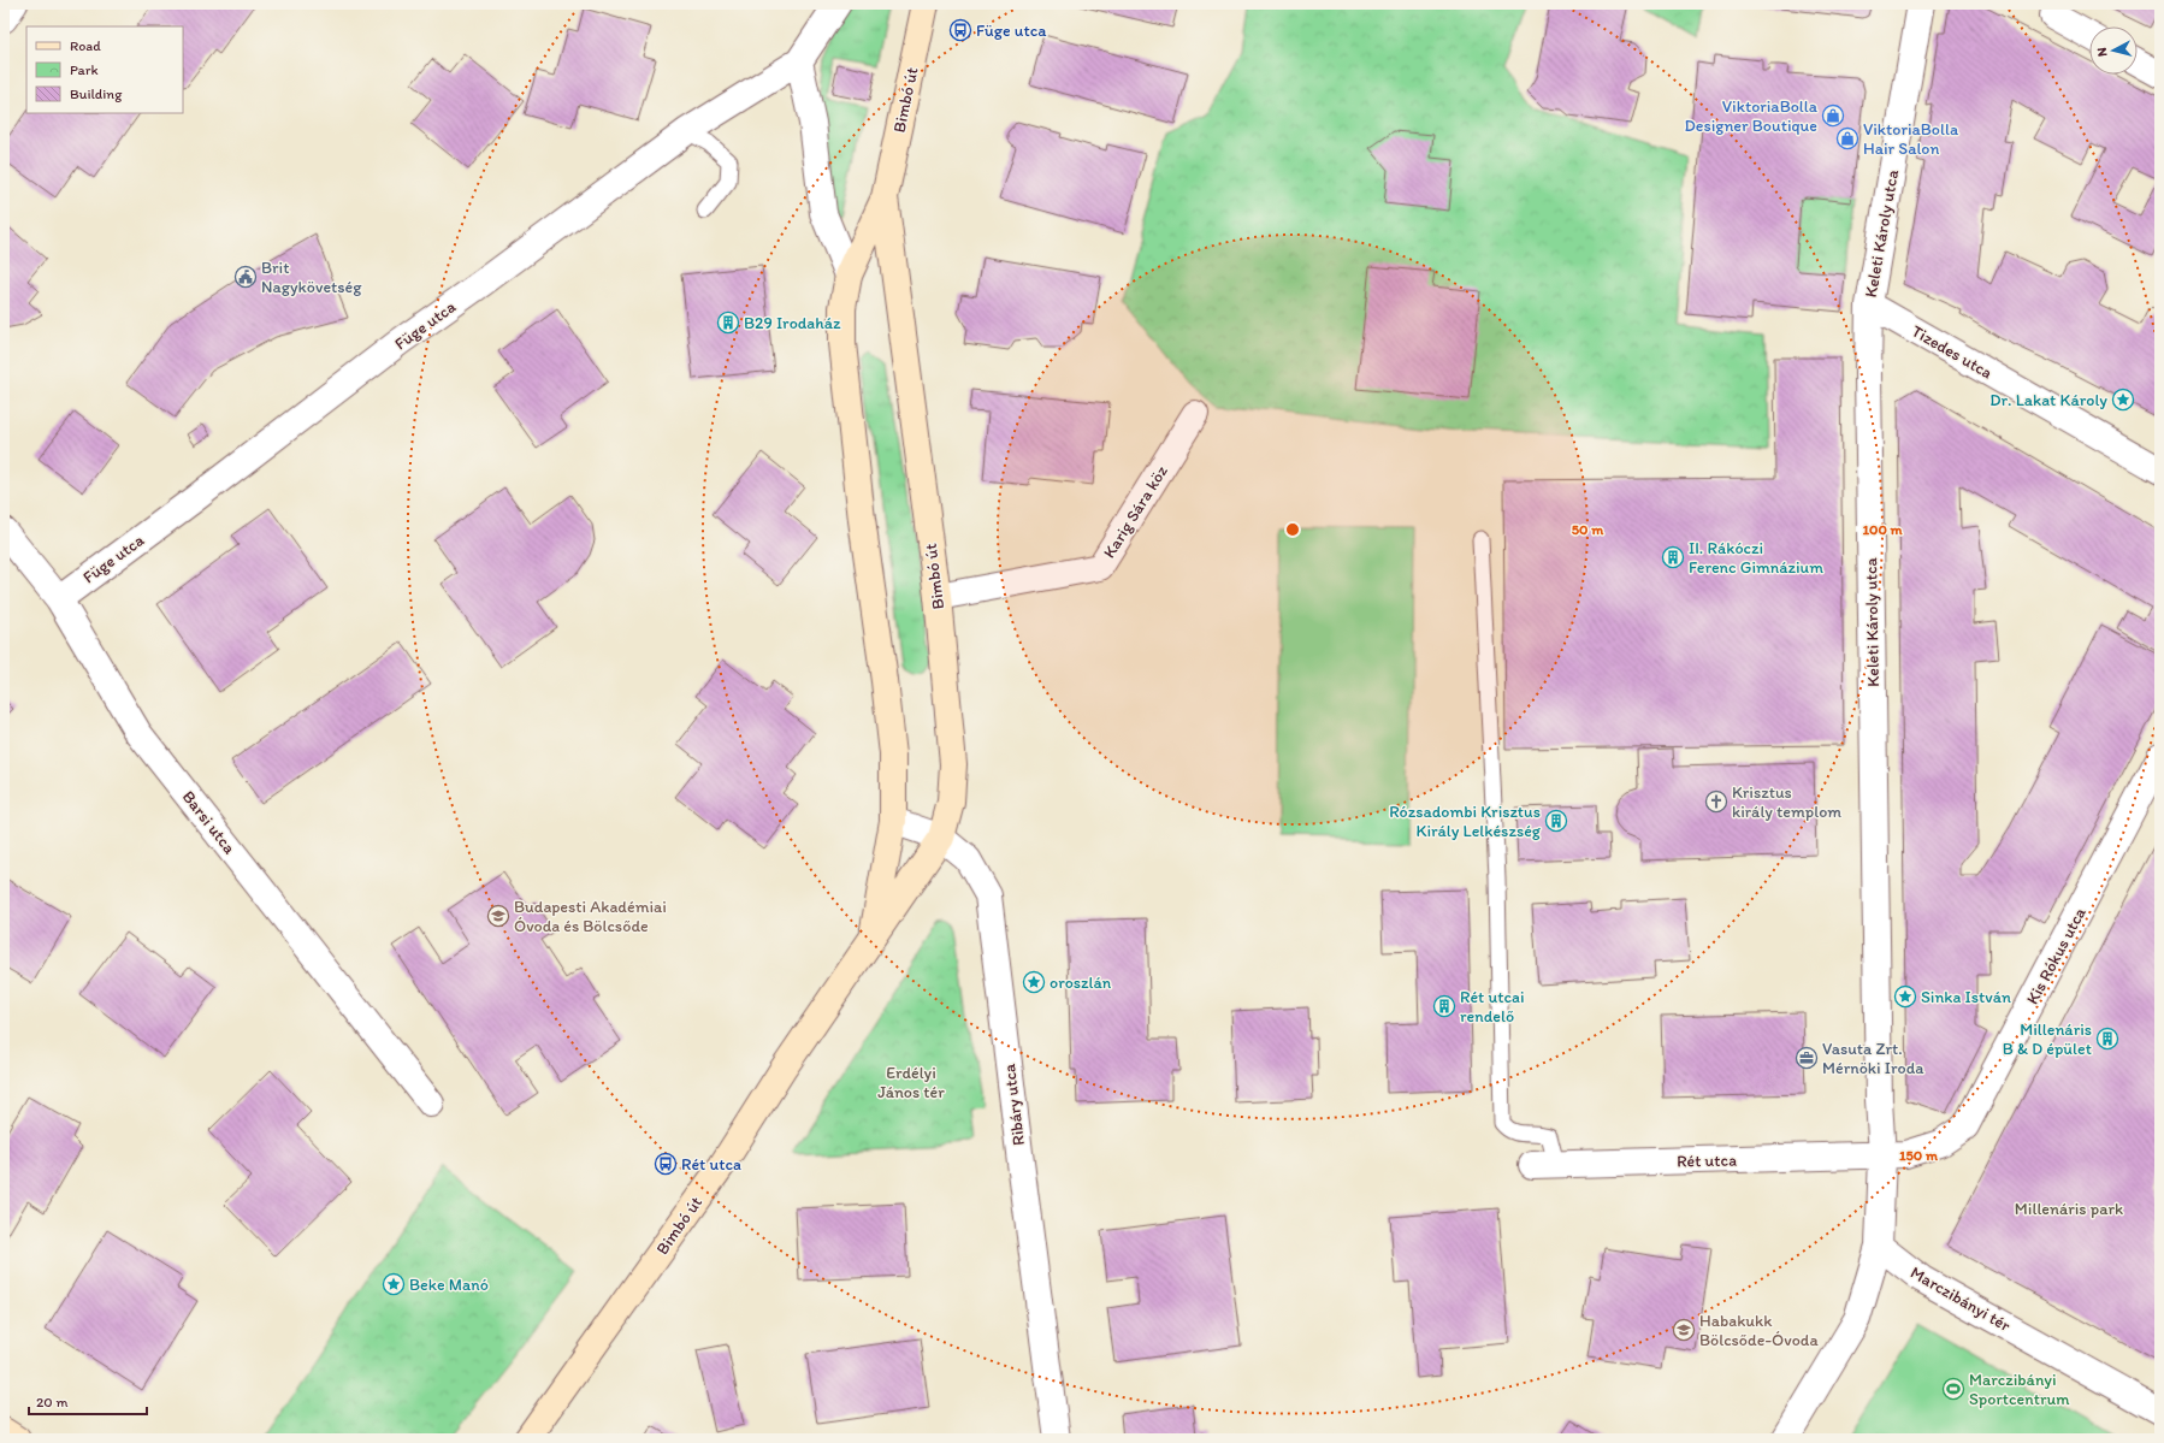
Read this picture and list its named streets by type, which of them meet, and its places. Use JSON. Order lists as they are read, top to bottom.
{
  "streets": {
    "street": [
      "Bimbó út",
      "Keleti Károly utca",
      "Füge utca",
      "Tizedes utca",
      "Karig Sára köz",
      "Barsi utca",
      "Kis Rókus utca",
      "Ribáry utca",
      "Rét utca",
      "Marczibányi tér"
    ]
  },
  "crossings": [
    ["Bimbó út", "Karig Sára köz"],
    ["Bimbó út", "Ribáry utca"],
    ["Keleti Károly utca", "Tizedes utca"],
    ["Keleti Károly utca", "Kis Rókus utca"],
    ["Keleti Károly utca", "Rét utca"],
    ["Keleti Károly utca", "Marczibányi tér"],
    ["Füge utca", "Barsi utca"],
    ["Kis Rókus utca", "Rét utca"]
  ],
  "parks": ["Erdélyi János tér", "Millenáris park"],
  "places": {
    "bus stop": ["Füge utca", "Rét utca"],
    "shop": ["ViktoriaBolla Designer Boutique", "ViktoriaBolla Hair Salon"],
    "public building": ["Brit Nagykövetség"],
    "building": [
      "B29 Irodaház",
      "II. Rákóczi Ferenc Gimnázium",
      "Rózsadombi Krisztus Király Lelkészség",
      "Rét utcai rendelő",
      "Millenáris B & D épület"
    ],
    "place": [
      "Dr. Lakat Károly",
      "oroszlán",
      "Sinka István",
      "Beke Manó"
    ],
    "church": ["Krisztus király templom"],
    "school or university": ["Budapesti Akadémiai Óvoda és Bölcsőde", "Habakukk Bölcsőde-Óvoda"],
    "office": ["Vasuta Zrt. Mérnöki Iroda"],
    "sports": ["Marczibányi Sportcentrum"]
  },
  "legend": ["Road", "Park", "Building"],
  "scale_bar": "20 m",
  "north": "left",
  "rings": ["50 m", "100 m", "150 m"]
}
